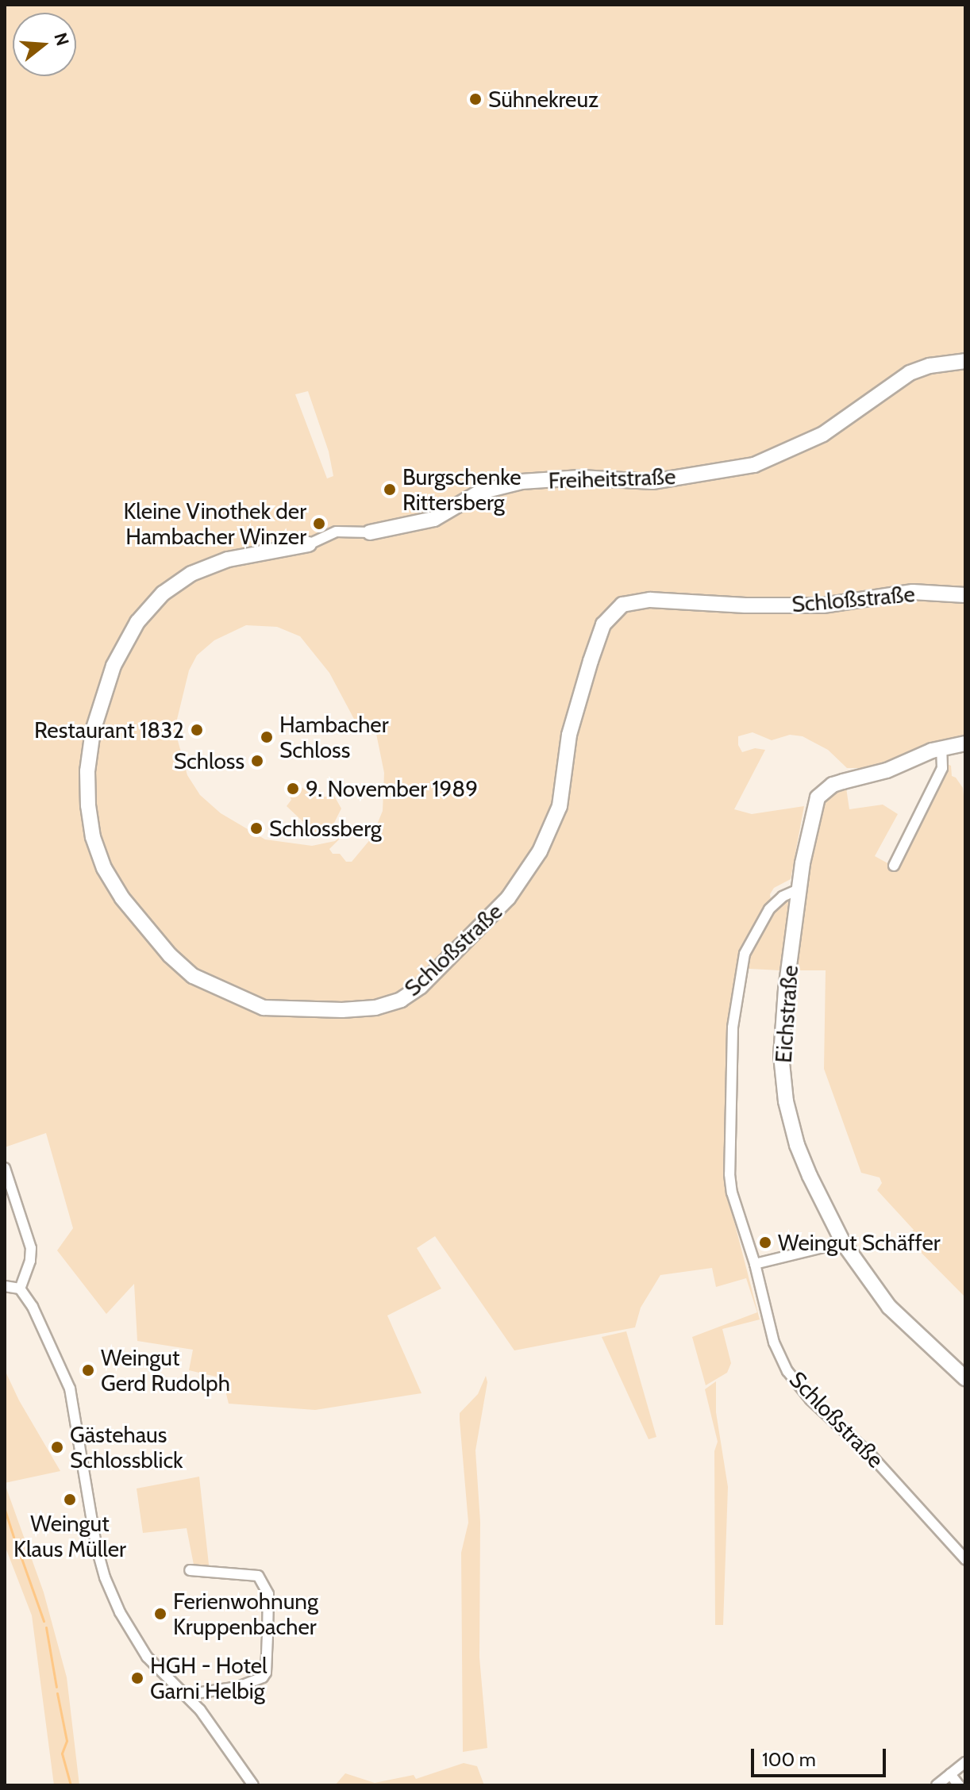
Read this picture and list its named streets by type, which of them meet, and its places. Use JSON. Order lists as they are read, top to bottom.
{
  "streets": {
    "street": ["Freiheitstraße", "Schloßstraße", "Eichstraße"]
  },
  "crossings": [
    ["Freiheitstraße", "Schloßstraße"],
    ["Schloßstraße", "Eichstraße"]
  ],
  "places": [
    "Sühnekreuz",
    "Burgschenke Rittersberg",
    "Kleine Vinothek der Hambacher Winzer",
    "Restaurant 1832",
    "Hambacher Schloss",
    "Schloss",
    "9. November 1989",
    "Schlossberg",
    "Weingut Schäffer",
    "Weingut Gerd Rudolph",
    "Gästehaus Schlossblick",
    "Weingut Klaus Müller",
    "Ferienwohnung Kruppenbacher",
    "HGH - Hotel Garni Helbig"
  ],
  "scale_bar": "100 m",
  "north": "right"
}
